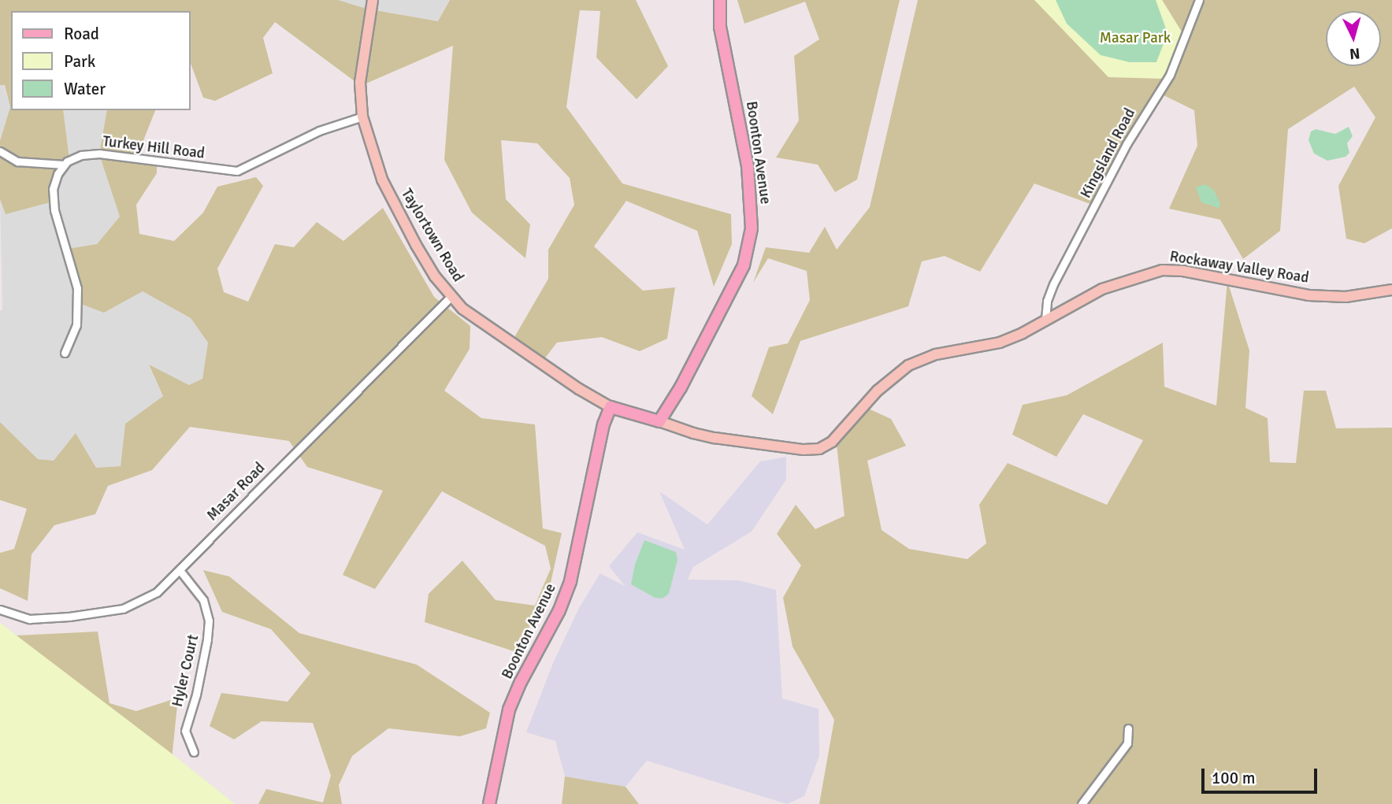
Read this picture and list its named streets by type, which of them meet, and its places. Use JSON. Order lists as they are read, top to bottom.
{
  "streets": {
    "main road": ["Boonton Avenue", "Rockaway Valley Road"],
    "street": [
      "Turkey Hill Road",
      "Kingsland Road",
      "Taylortown Road",
      "Masar Road",
      "Hyler Court"
    ]
  },
  "crossings": [
    ["Turkey Hill Road", "Taylortown Road"],
    ["Boonton Avenue", "Taylortown Road"],
    ["Boonton Avenue", "Rockaway Valley Road"],
    ["Kingsland Road", "Rockaway Valley Road"],
    ["Taylortown Road", "Rockaway Valley Road"],
    ["Taylortown Road", "Masar Road"],
    ["Masar Road", "Hyler Court"]
  ],
  "parks": ["Masar Park"],
  "legend": ["Road", "Park", "Water"],
  "scale_bar": "100 m",
  "north": "bottom"
}
